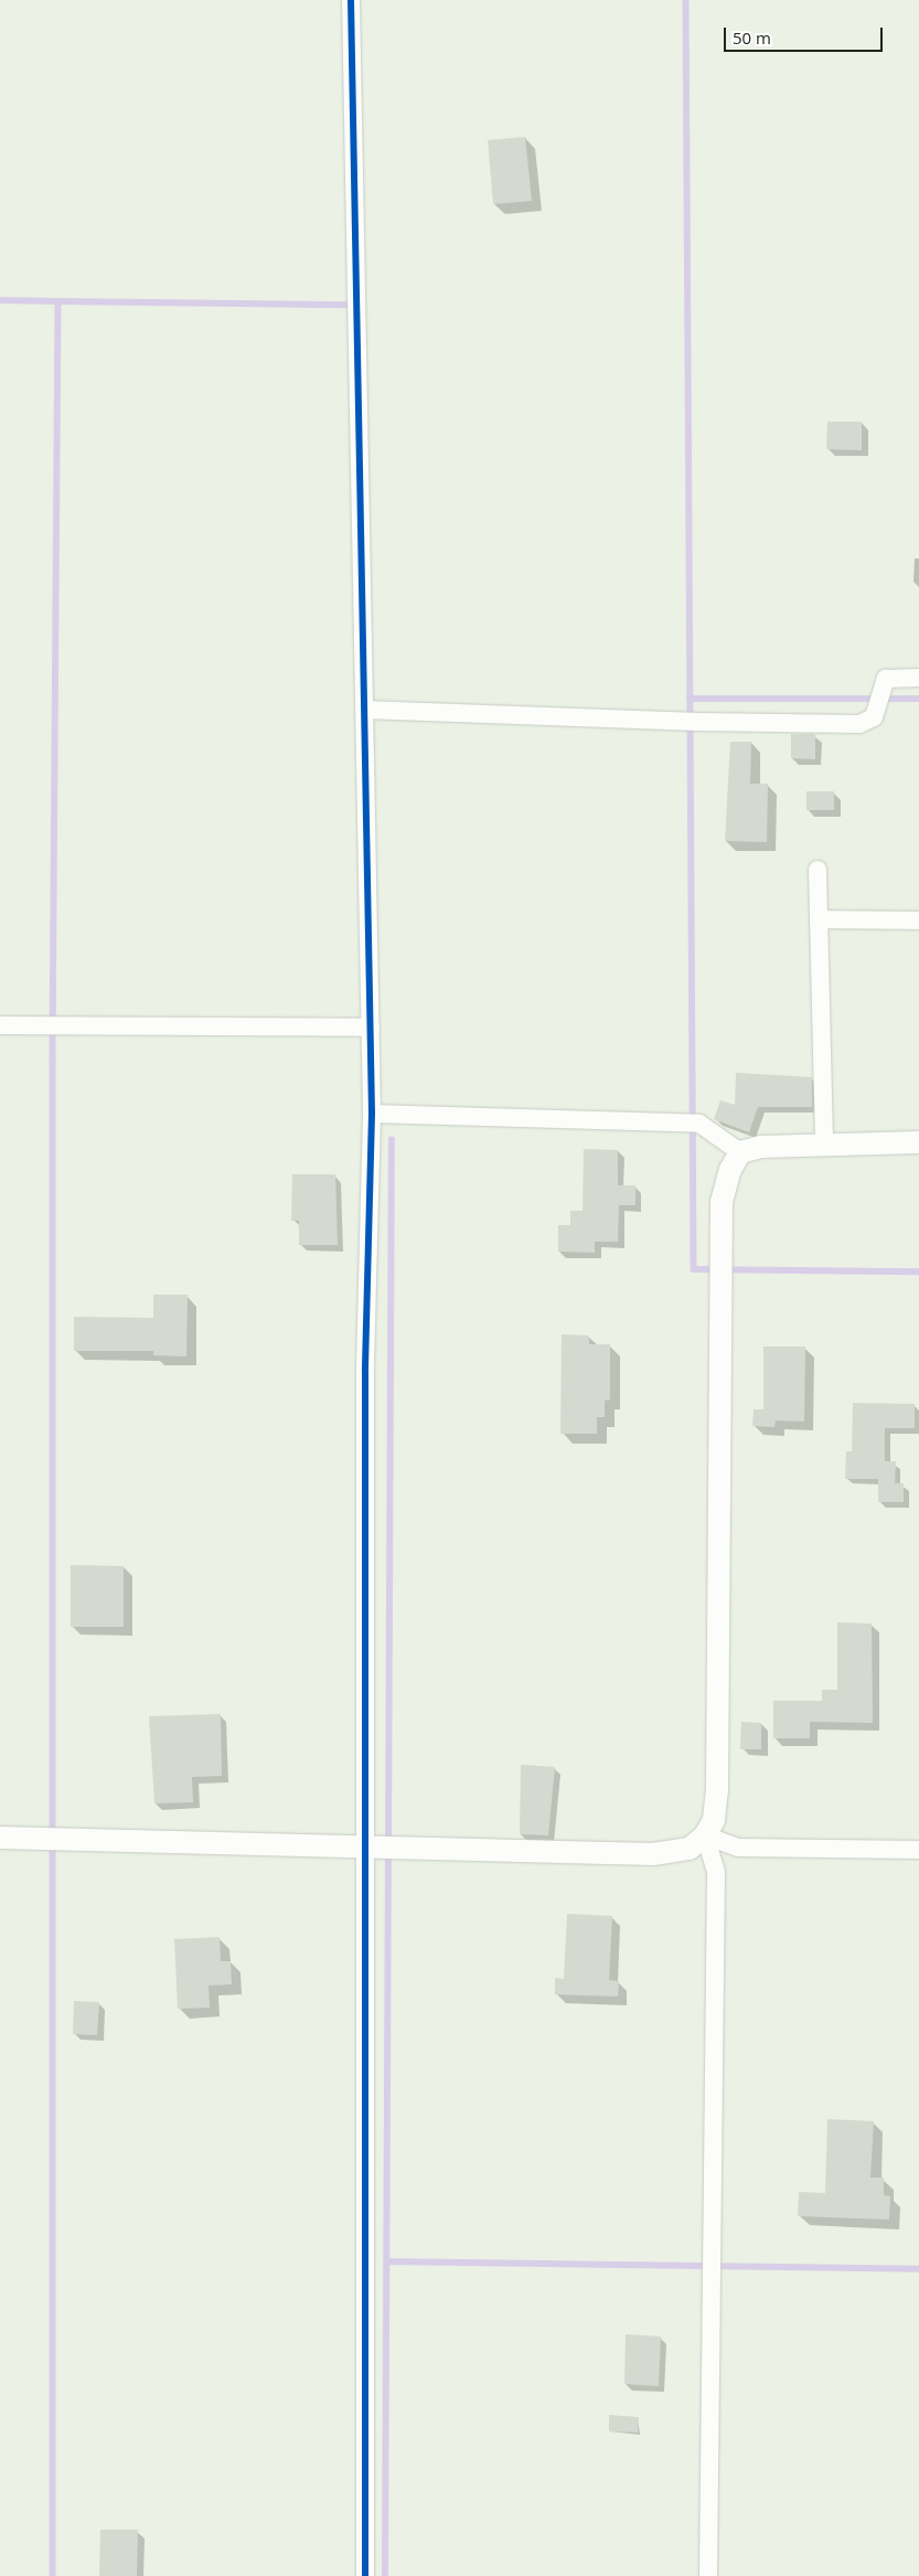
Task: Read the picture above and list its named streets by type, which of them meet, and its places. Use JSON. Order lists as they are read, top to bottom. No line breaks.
{"scale_bar":"50 m"}
